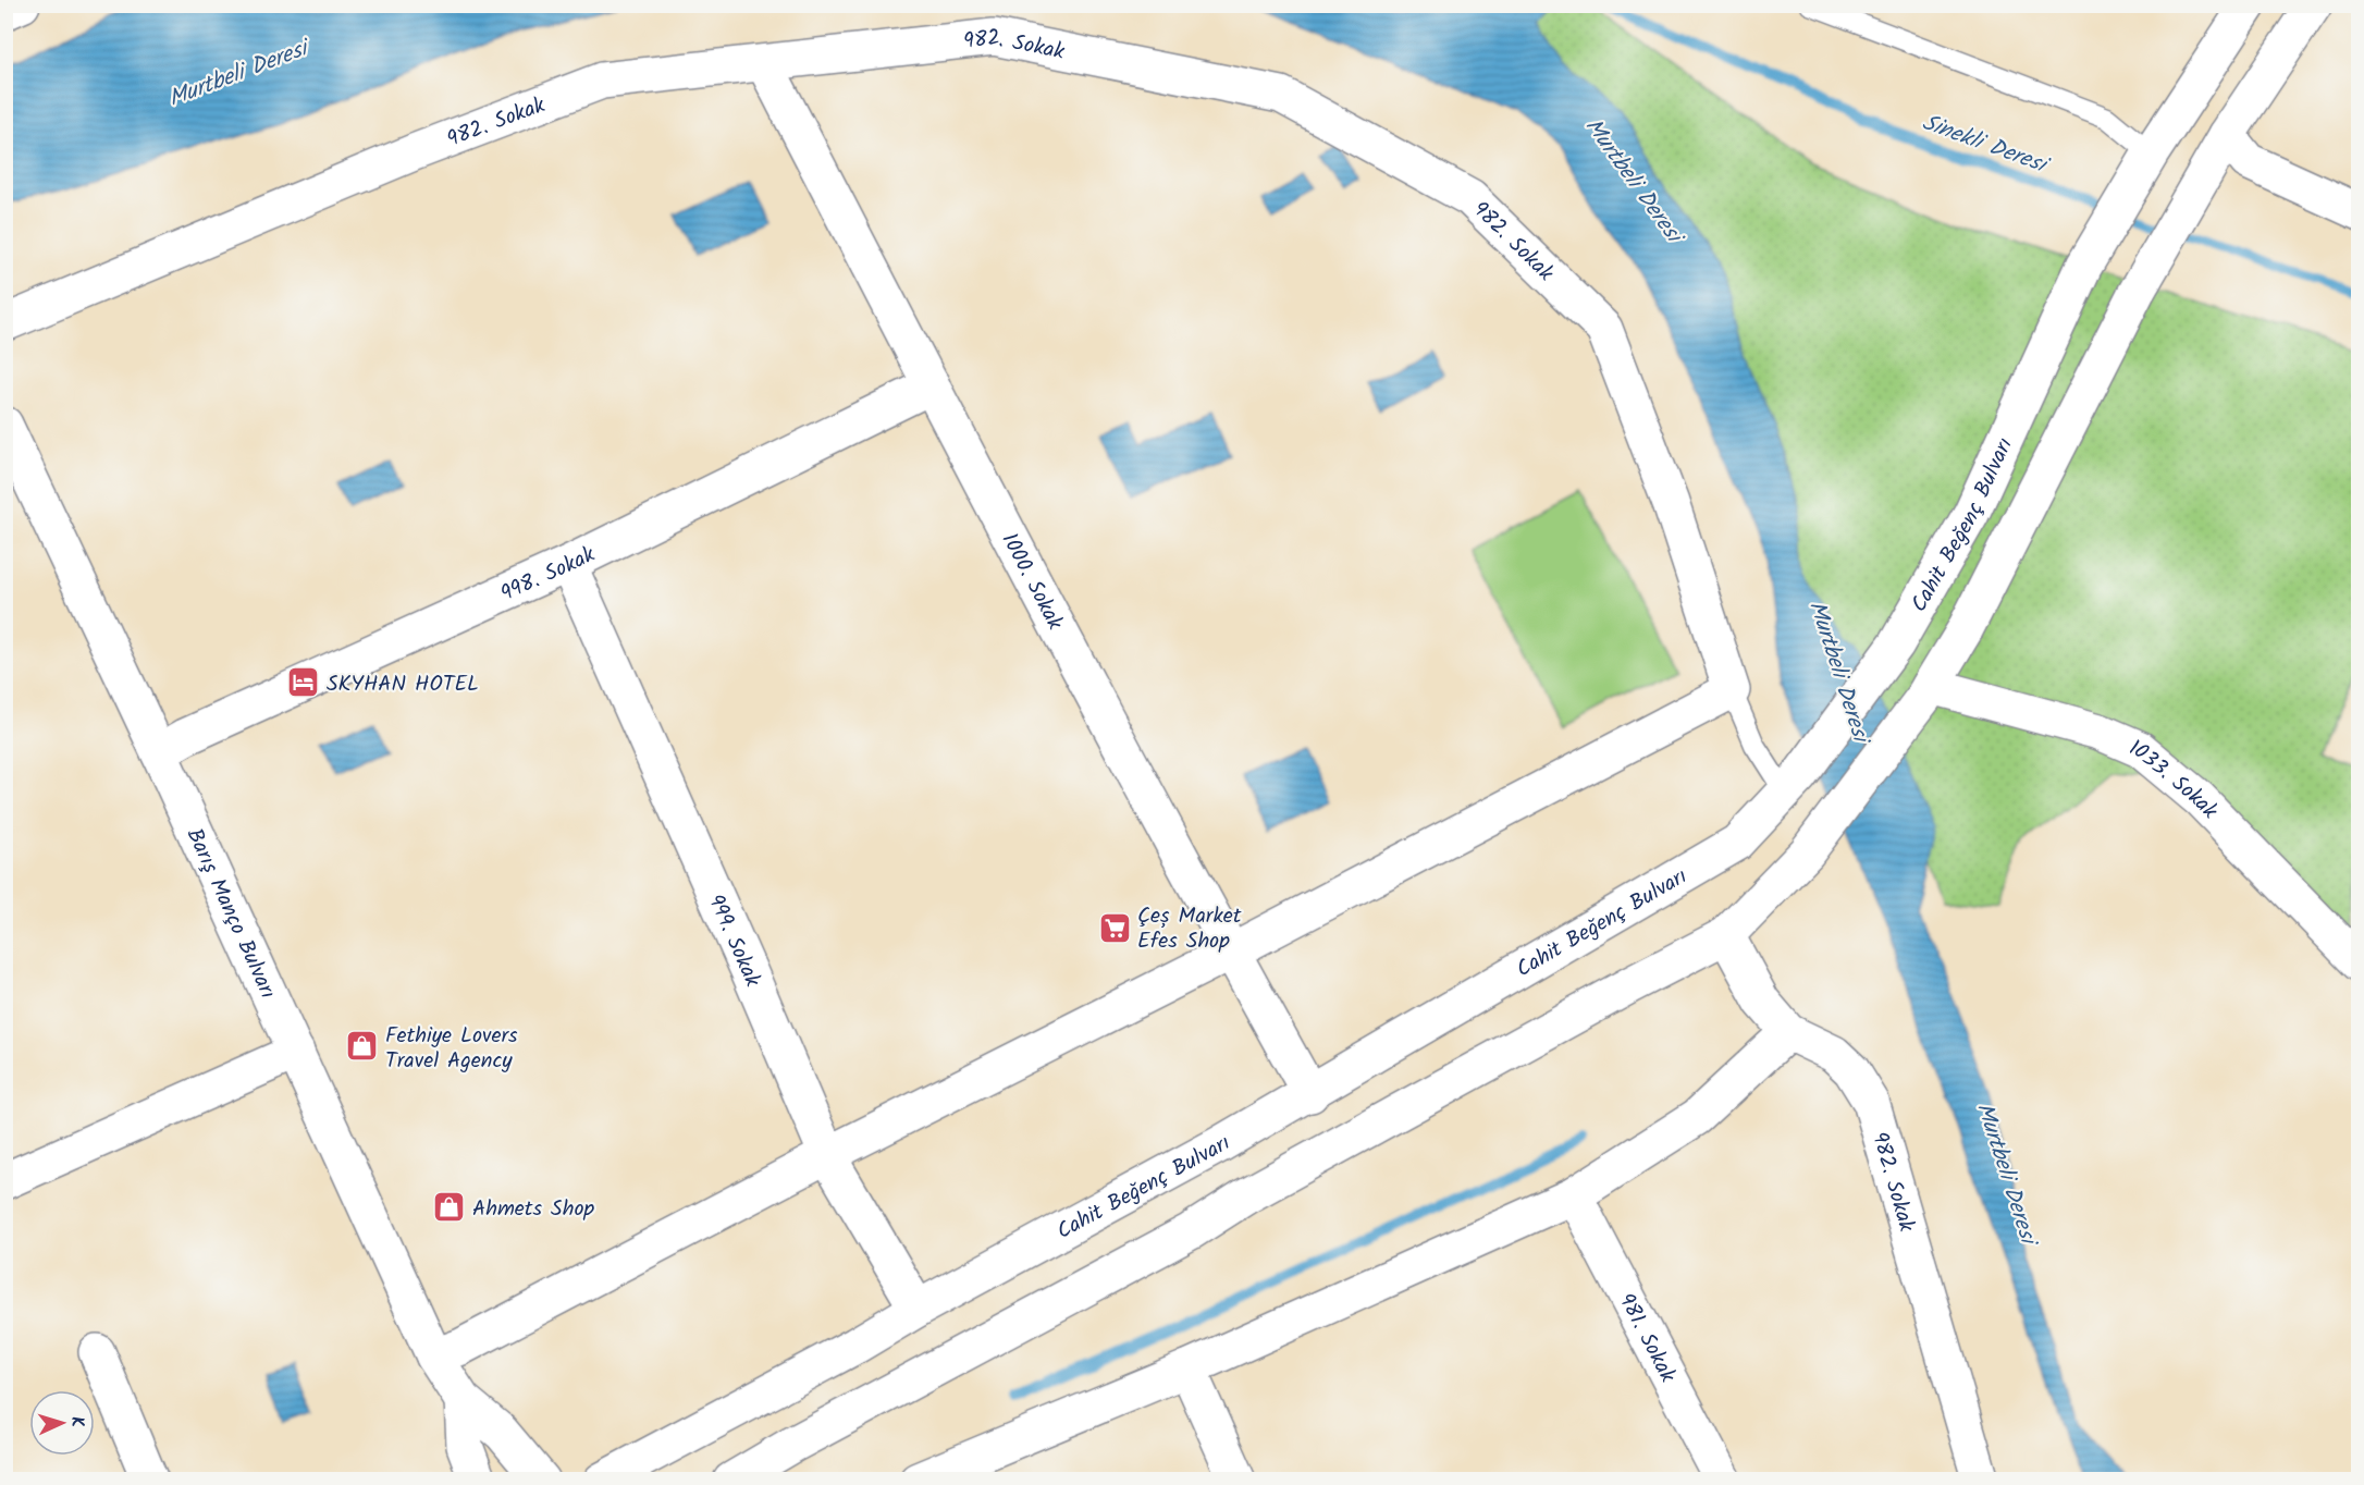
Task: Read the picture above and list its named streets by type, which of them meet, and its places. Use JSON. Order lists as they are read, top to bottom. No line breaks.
{"streets":{"street":["982. Sokak","Cahit Beğenç Bulvarı","998. Sokak","1000. Sokak","1033. Sokak","Barış Manço Bulvarı","999. Sokak","981. Sokak"]},"crossings":[["982. Sokak","1000. Sokak"],["Cahit Beğenç Bulvarı","1000. Sokak"],["Cahit Beğenç Bulvarı","999. Sokak"],["998. Sokak","1000. Sokak"],["998. Sokak","Barış Manço Bulvarı"],["998. Sokak","999. Sokak"]],"water":["Murtbeli Deresi","Sinekli Deresi"],"places":{"hotel":["SKYHAN HOTEL"],"supermarket":["Çeș Market Efes Shop"],"shop":["Fethiye Lovers Travel Agency","Ahmets Shop"]},"north":"right"}
